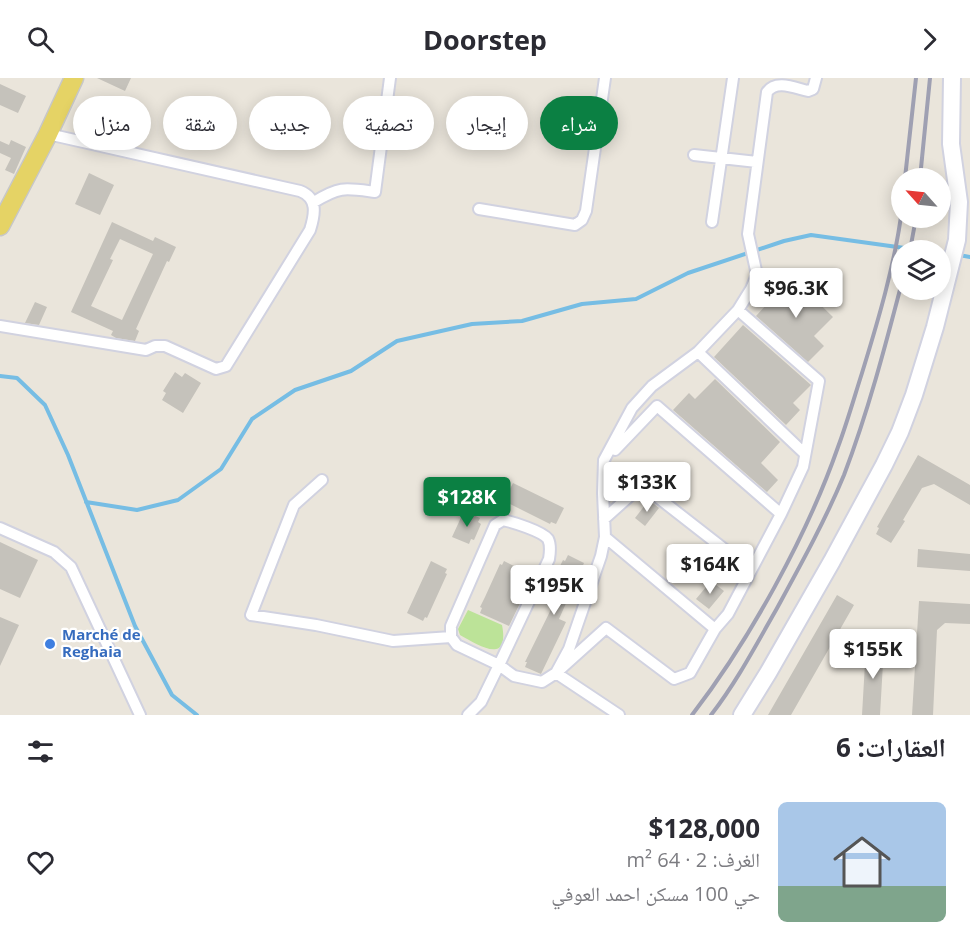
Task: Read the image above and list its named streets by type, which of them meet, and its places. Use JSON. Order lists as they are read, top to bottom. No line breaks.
{"places":["Marché de Reghaia"],"north":"top left","page":{"header":"Doorstep","chip":["شراء","إيجار","تصفية","جديد","شقة","منزل"],"price":["$96.3K","$133K","$128K","$164K","$195K","$155K"],"heading":"العقارات: 6","list":[{"name":"$128,000","note":"الغرف: 2 · 64 m² · حي 100 مسكن احمد العوفي"}]}}
